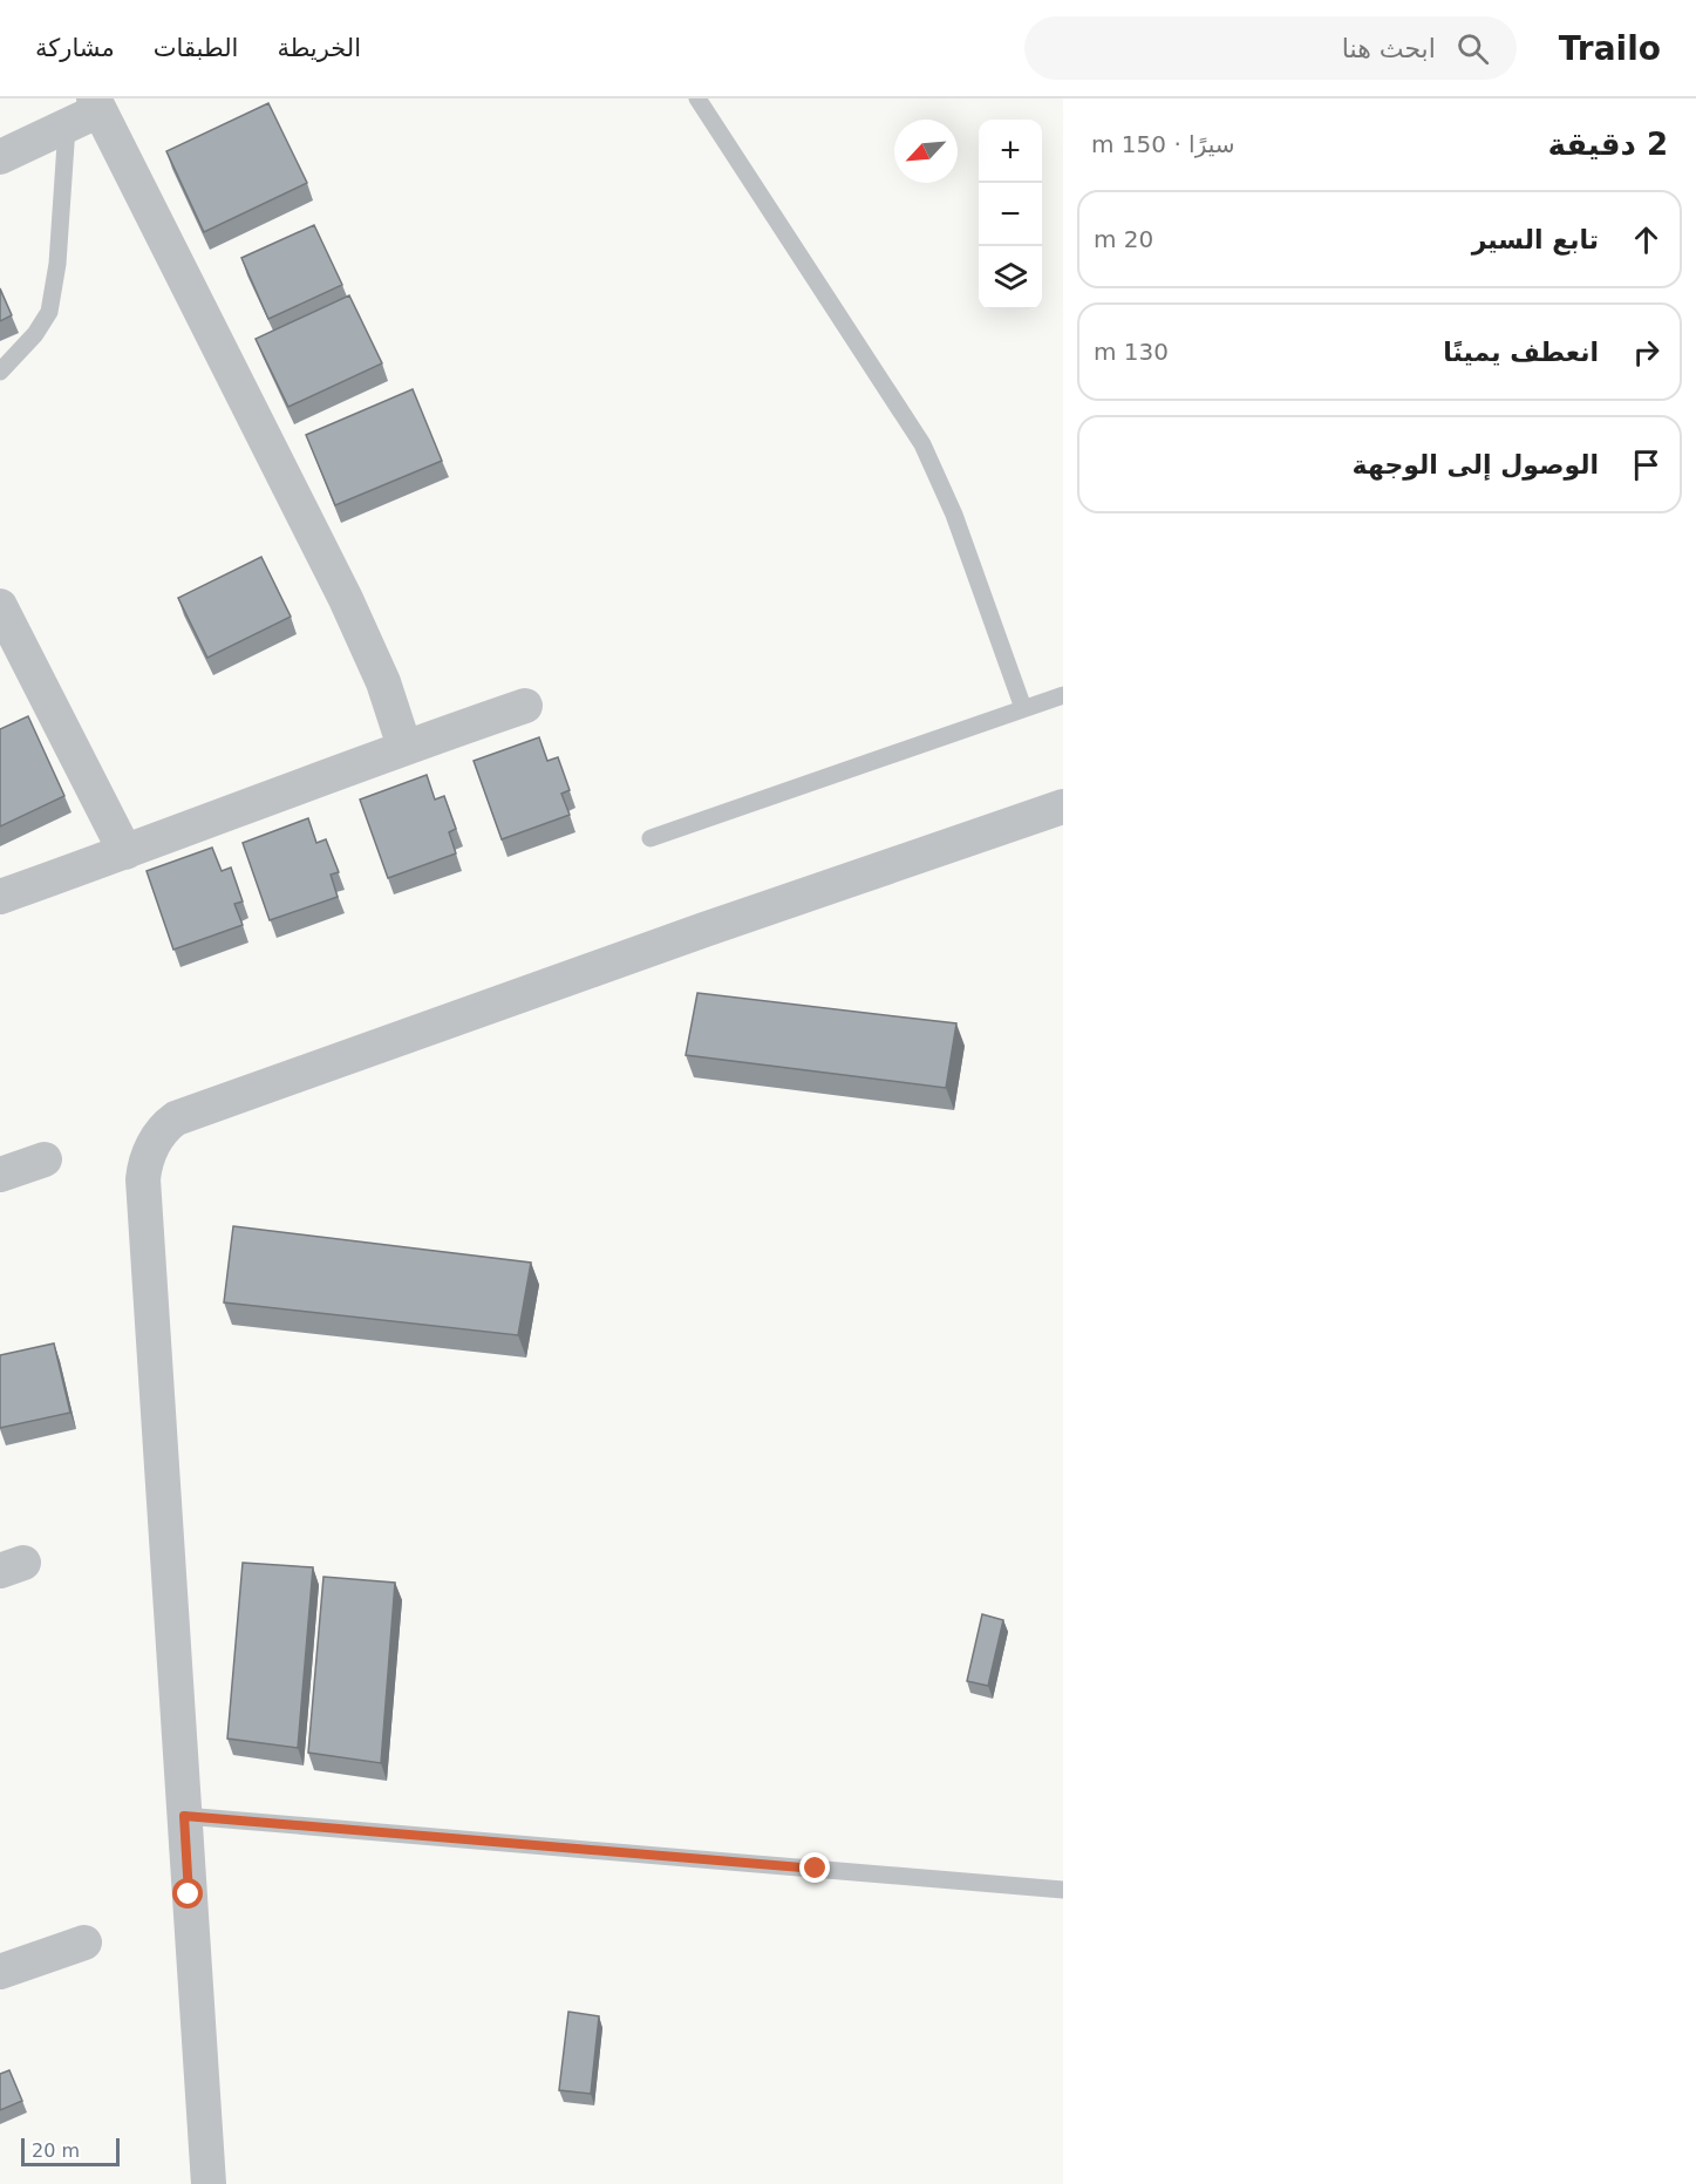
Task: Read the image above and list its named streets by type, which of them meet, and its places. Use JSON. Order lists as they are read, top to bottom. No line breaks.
{"scale_bar":"20 m","north":"bottom left","page":{"header":"Trailo","search":"ابحث هنا","nav":["الخريطة","الطبقات","مشاركة"],"heading":["2 دقيقة","سيرًا · 150 m"],"map_buttons":["+","−"],"list":[["تابع السير","20 m"],["انعطف يمينًا","130 m"],"الوصول إلى الوجهة"],"scale":"20 m"}}
